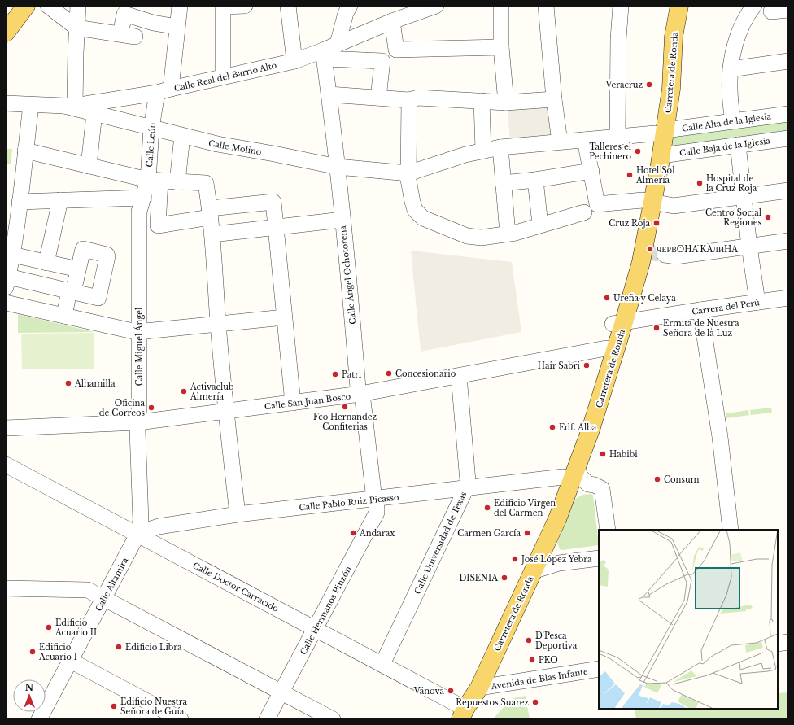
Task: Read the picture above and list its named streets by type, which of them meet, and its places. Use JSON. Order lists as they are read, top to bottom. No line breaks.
{"streets":{"main road":["Carretera de Ronda"],"street":["Calle Real del Barrio Alto","Calle Alta de la Iglesia","Calle León","Calle Baja de la Iglesia","Calle Molino","Calle Ángel Ochotorena","Carrera del Perú","Calle Miguel Ángel","Calle San Juan Bosco","Calle Pablo Ruiz Picasso","Calle Universidad de Texas","Calle Altamira","Calle Doctor Carracido","Calle Hermanos Pinzón","Avenida de Blas Infante"]},"crossings":[["Carretera de Ronda","Calle Alta de la Iglesia"],["Carretera de Ronda","Calle Baja de la Iglesia"],["Carretera de Ronda","Carrera del Perú"],["Carretera de Ronda","Calle San Juan Bosco"],["Carretera de Ronda","Calle Pablo Ruiz Picasso"],["Carretera de Ronda","Calle Doctor Carracido"],["Carretera de Ronda","Avenida de Blas Infante"],["Calle Real del Barrio Alto","Calle León"],["Calle Real del Barrio Alto","Calle Molino"],["Calle Real del Barrio Alto","Calle Ángel Ochotorena"],["Calle Alta de la Iglesia","Calle Molino"],["Calle León","Calle Molino"],["Calle León","Calle Miguel Ángel"],["Calle Molino","Calle Ángel Ochotorena"],["Calle Ángel Ochotorena","Calle San Juan Bosco"],["Calle Ángel Ochotorena","Calle Pablo Ruiz Picasso"],["Calle Ángel Ochotorena","Calle Hermanos Pinzón"],["Calle Miguel Ángel","Calle San Juan Bosco"],["Calle Miguel Ángel","Calle Pablo Ruiz Picasso"],["Calle Miguel Ángel","Calle Altamira"],["Calle Miguel Ángel","Calle Doctor Carracido"],["Calle San Juan Bosco","Calle Universidad de Texas"],["Calle Pablo Ruiz Picasso","Calle Universidad de Texas"],["Calle Pablo Ruiz Picasso","Calle Altamira"],["Calle Pablo Ruiz Picasso","Calle Doctor Carracido"],["Calle Pablo Ruiz Picasso","Calle Hermanos Pinzón"],["Calle Universidad de Texas","Calle Doctor Carracido"],["Calle Altamira","Calle Doctor Carracido"],["Calle Doctor Carracido","Calle Hermanos Pinzón"]],"places":{"other":["Veracruz","Talleres el Pechinero","Hotel Sol Almería","Hospital de la Cruz Roja","Centro Social Regiones","ЧЕРВOHA KAЛИHA","Ureña y Celaya","Ermita de Nuestra Señora de la Luz","Hair Sabri","Concesionario","Patri","Alhamilla","Activaclub Almería","Fco Hernandez Confiterias","Oficina de Correos","Edf. Alba","Habibi","Consum","Edificio Virgen del Carmen","Andarax","Carmen García","José López Yebra","DISENIA","Edificio Acuario II","D'Pesca Deportiva","Edificio Libra","Edificio Acuario I","PKO","Vánova","Repuestos Suarez","Edificio Nuestra Señora de Guía"],"transit":["Cruz Roja"]},"north":"top"}
